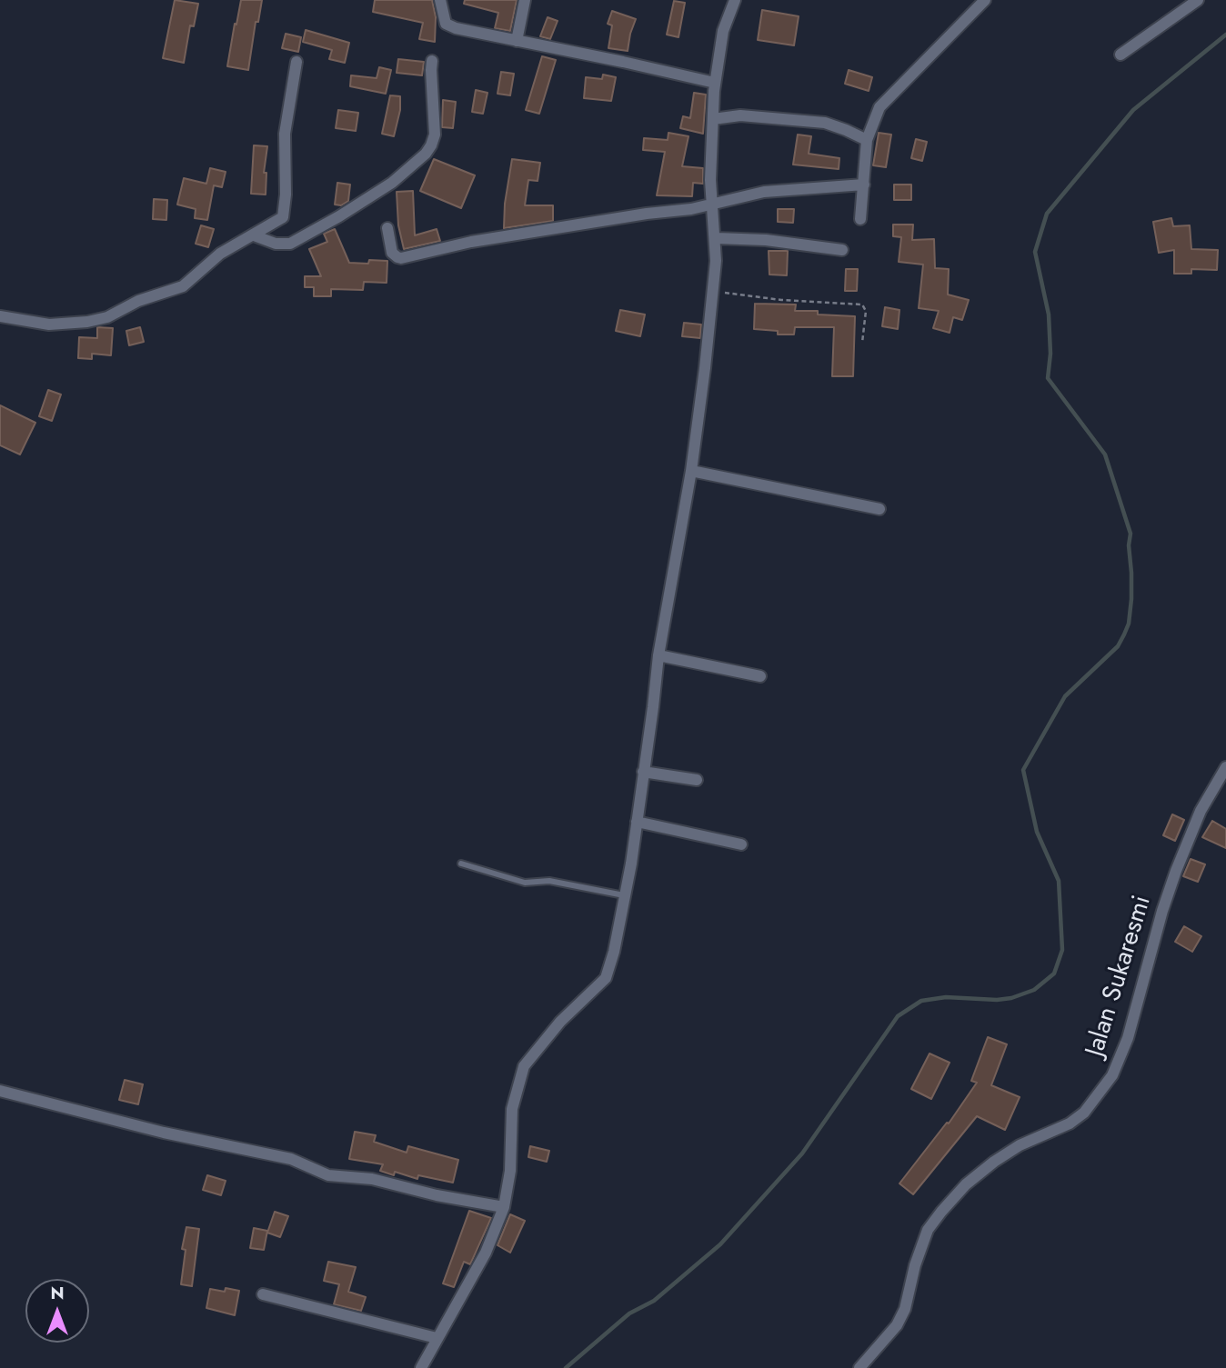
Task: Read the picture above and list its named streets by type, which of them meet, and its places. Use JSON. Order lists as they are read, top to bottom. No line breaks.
{"streets":{"street":["Jalan Sukaresmi"]},"north":"top"}
